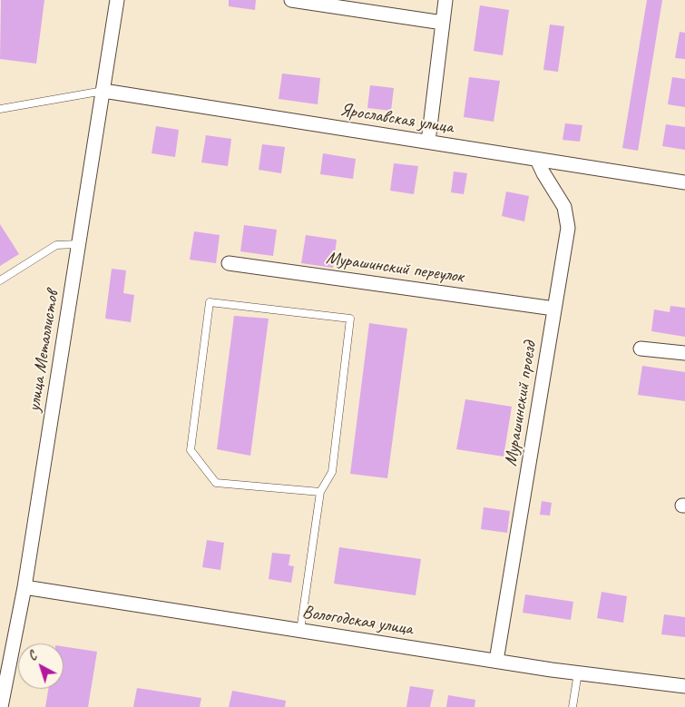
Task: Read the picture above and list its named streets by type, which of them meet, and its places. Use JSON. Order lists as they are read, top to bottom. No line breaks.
{"streets":{"street":["Ярославская улица","Мурашинский переулок","улица Металлистов","Мурашинский проезд","Вологодская улица"]},"crossings":[["Ярославская улица","улица Металлистов"],["Ярославская улица","Мурашинский проезд"],["Мурашинский переулок","Мурашинский проезд"],["улица Металлистов","Вологодская улица"],["Мурашинский проезд","Вологодская улица"]],"north":"top left"}
